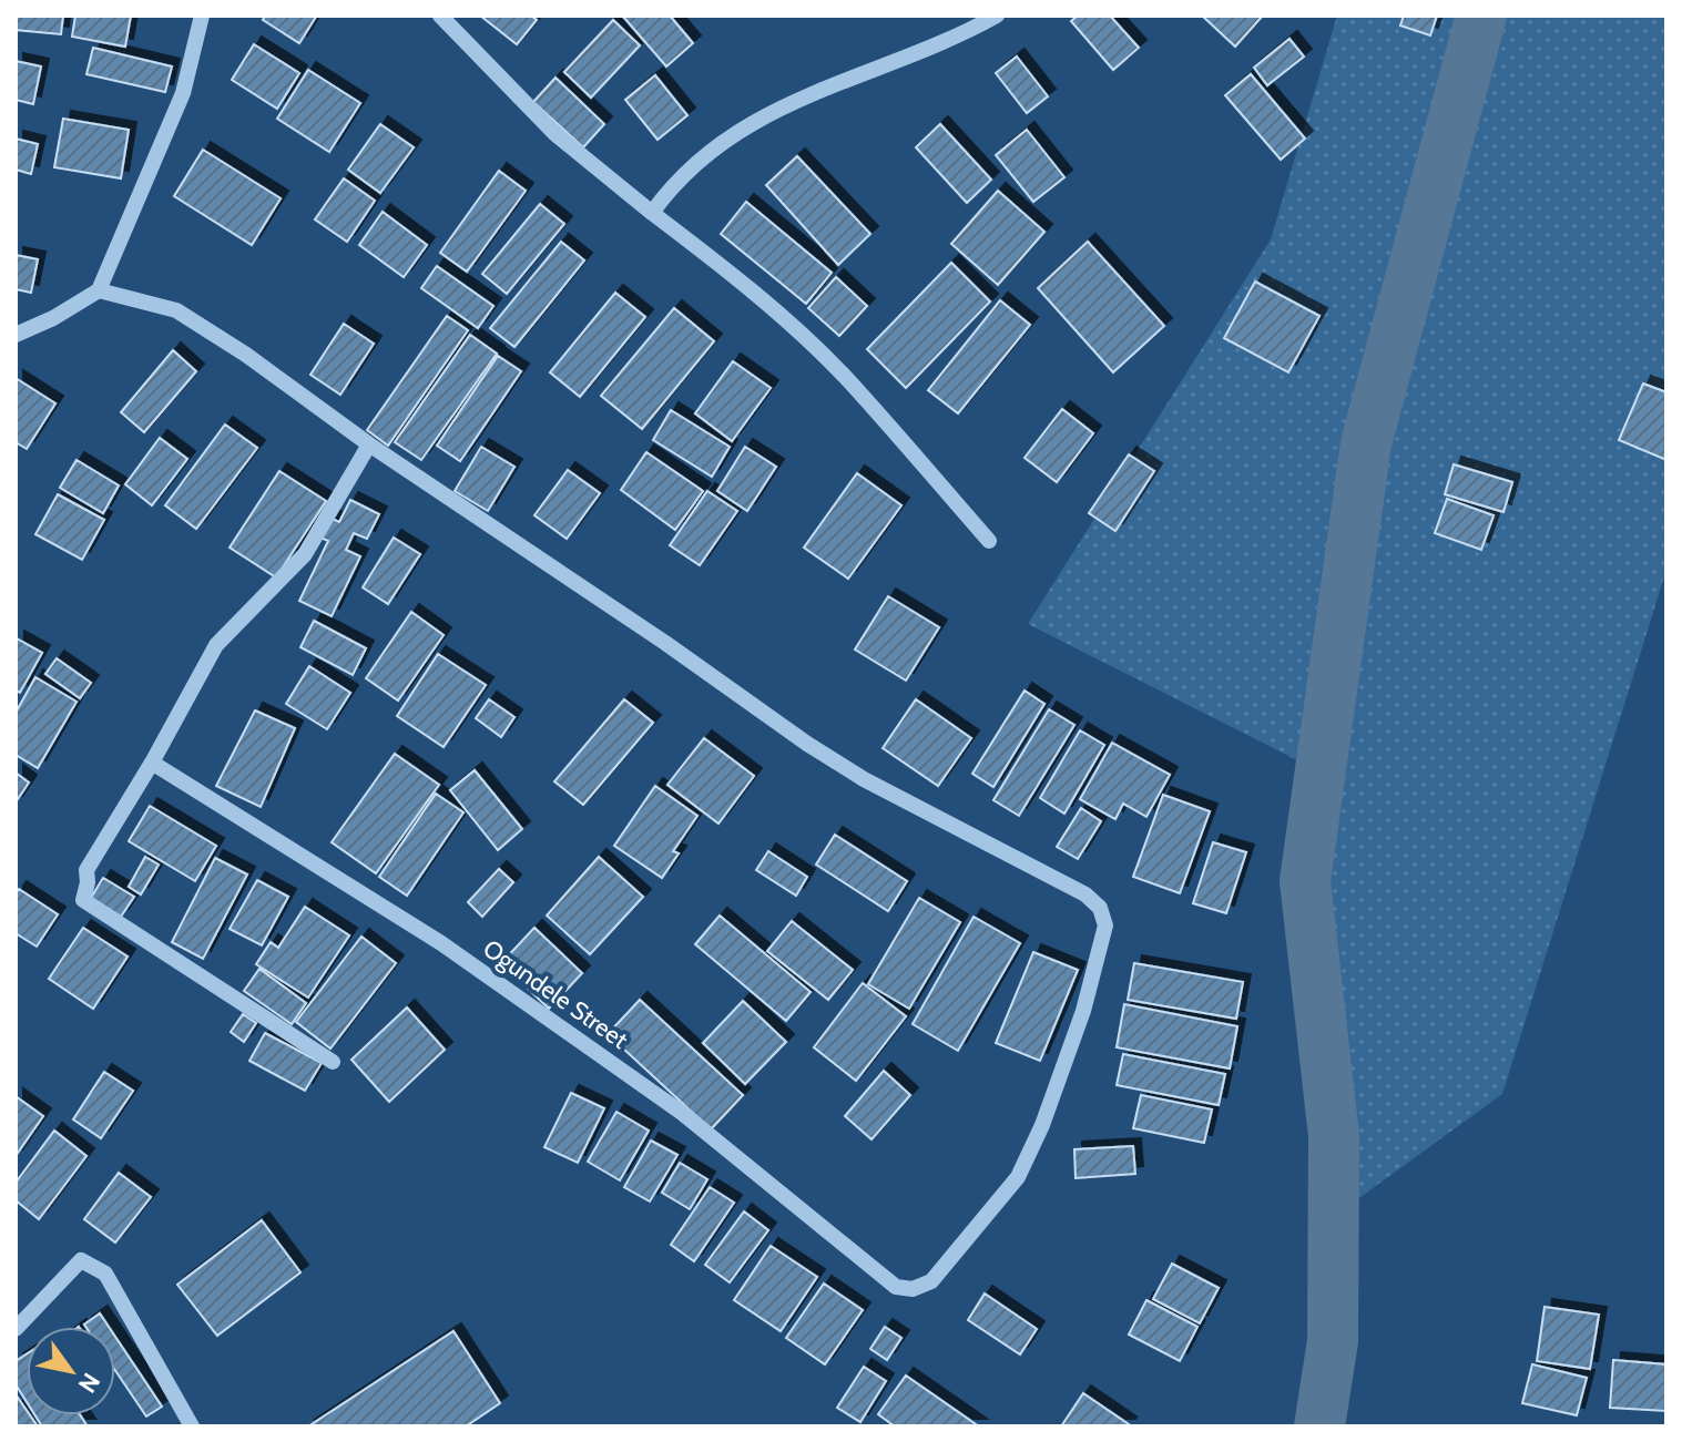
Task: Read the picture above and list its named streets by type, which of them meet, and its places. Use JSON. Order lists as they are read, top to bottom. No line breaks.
{"streets":{"street":["Ogundele Street"]},"north":"bottom right"}
